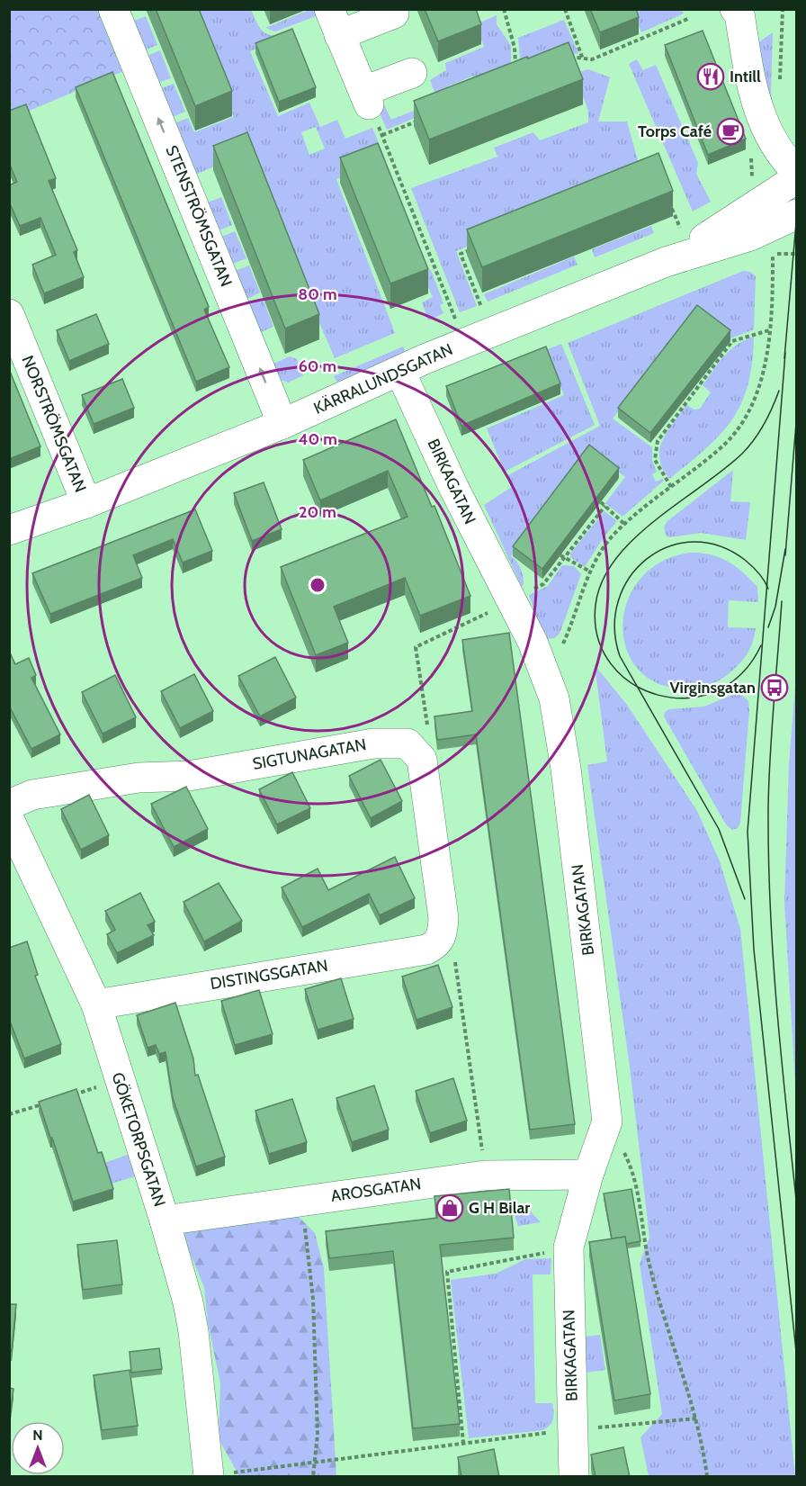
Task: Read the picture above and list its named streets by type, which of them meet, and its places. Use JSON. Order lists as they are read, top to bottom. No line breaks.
{"streets":{"street":["STENSTRÖMSGATAN","KÄRRALUNDSGATAN","NORSTRÖMSGATAN","BIRKAGATAN","SIGTUNAGATAN","DISTINGSGATAN","GÖKETORPSGATAN","AROSGATAN"]},"crossings":[["STENSTRÖMSGATAN","KÄRRALUNDSGATAN"],["KÄRRALUNDSGATAN","NORSTRÖMSGATAN"],["KÄRRALUNDSGATAN","BIRKAGATAN"],["BIRKAGATAN","AROSGATAN"],["DISTINGSGATAN","GÖKETORPSGATAN"],["GÖKETORPSGATAN","AROSGATAN"]],"one_way":["STENSTRÖMSGATAN"],"places":{"restaurant":["Intill"],"cafe":["Torps Café"],"bus stop":["Virginsgatan"],"shop":["G H Bilar"]},"north":"top","rings":["80 m","60 m","40 m","20 m"]}
